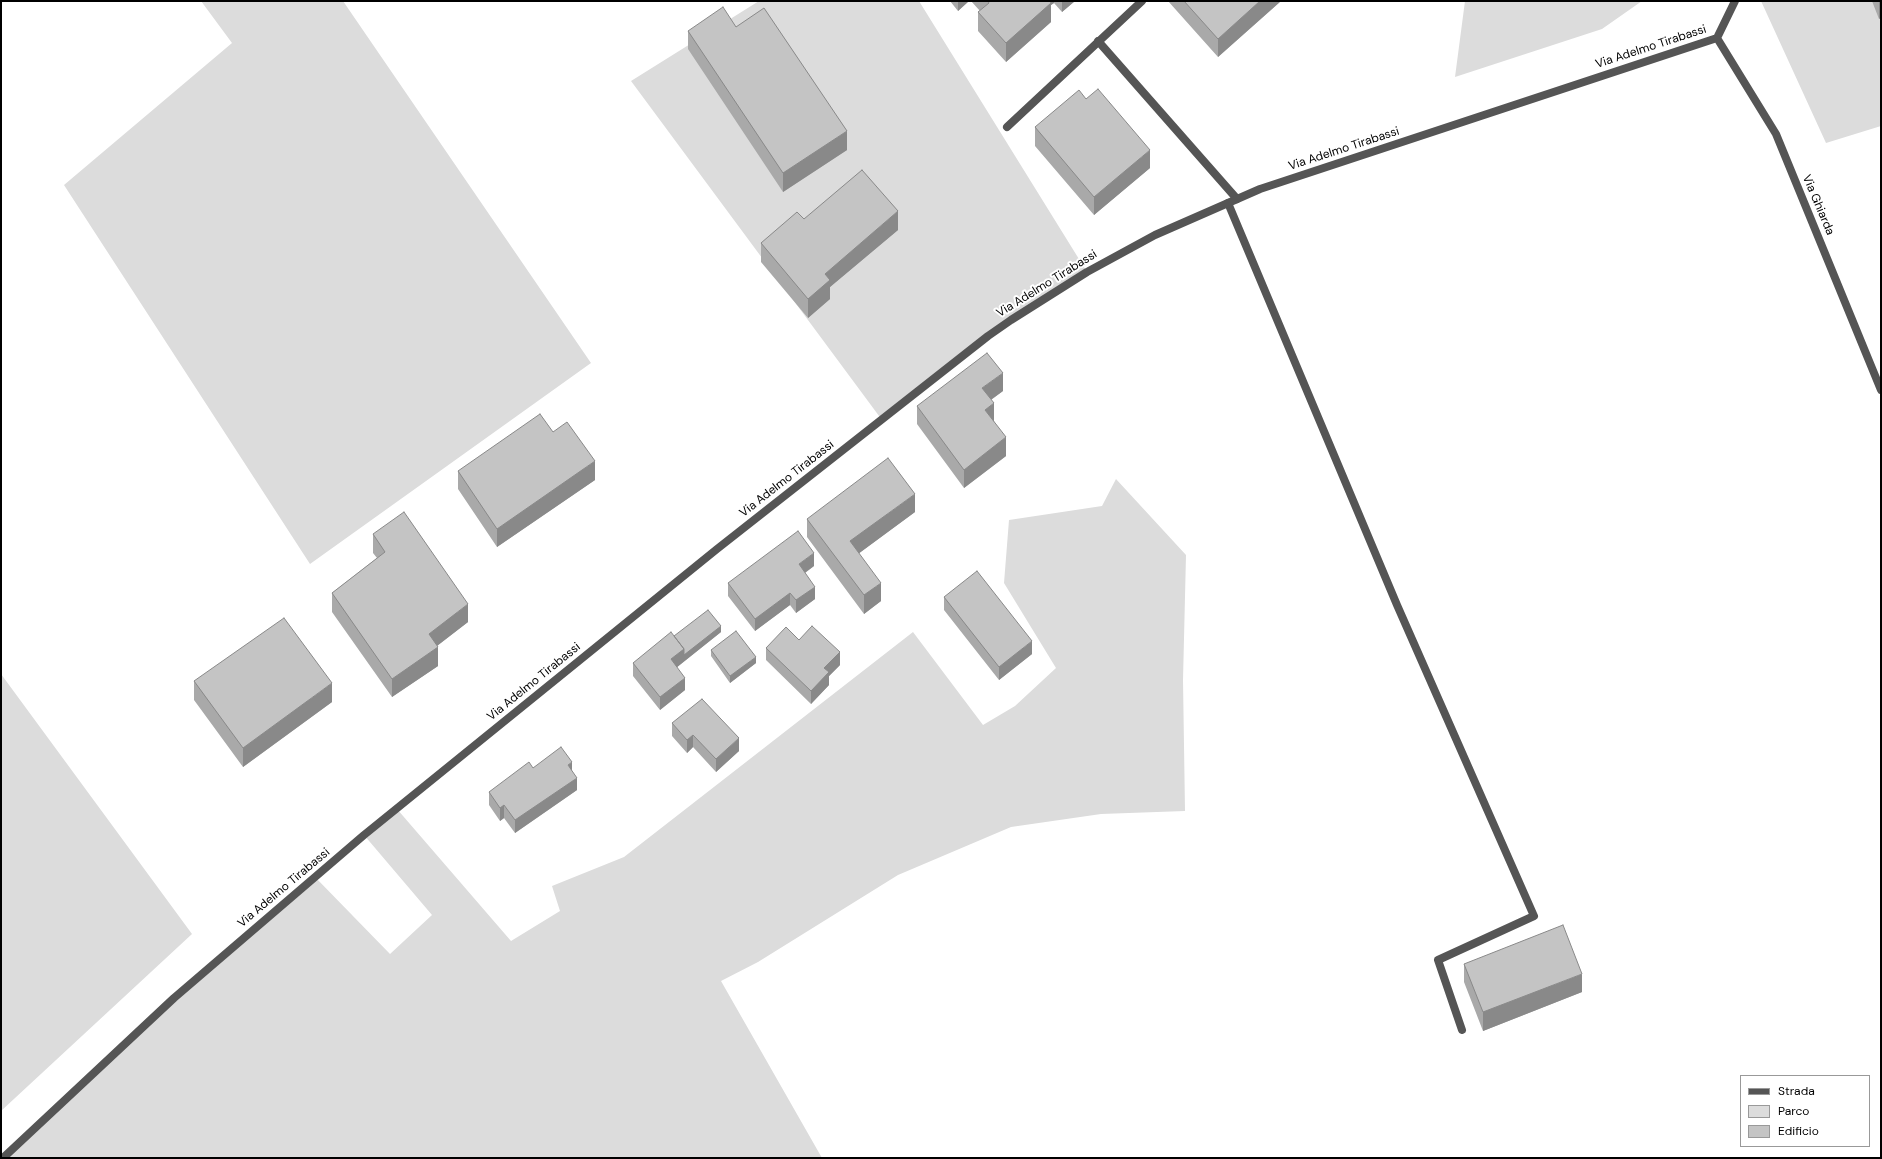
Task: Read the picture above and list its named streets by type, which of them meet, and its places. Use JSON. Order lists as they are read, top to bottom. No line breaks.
{"streets":{"street":["Via Adelmo Tirabassi","Via Ghiarda"]},"crossings":[["Via Adelmo Tirabassi","Via Ghiarda"]],"legend":["Strada","Parco","Edificio"]}
